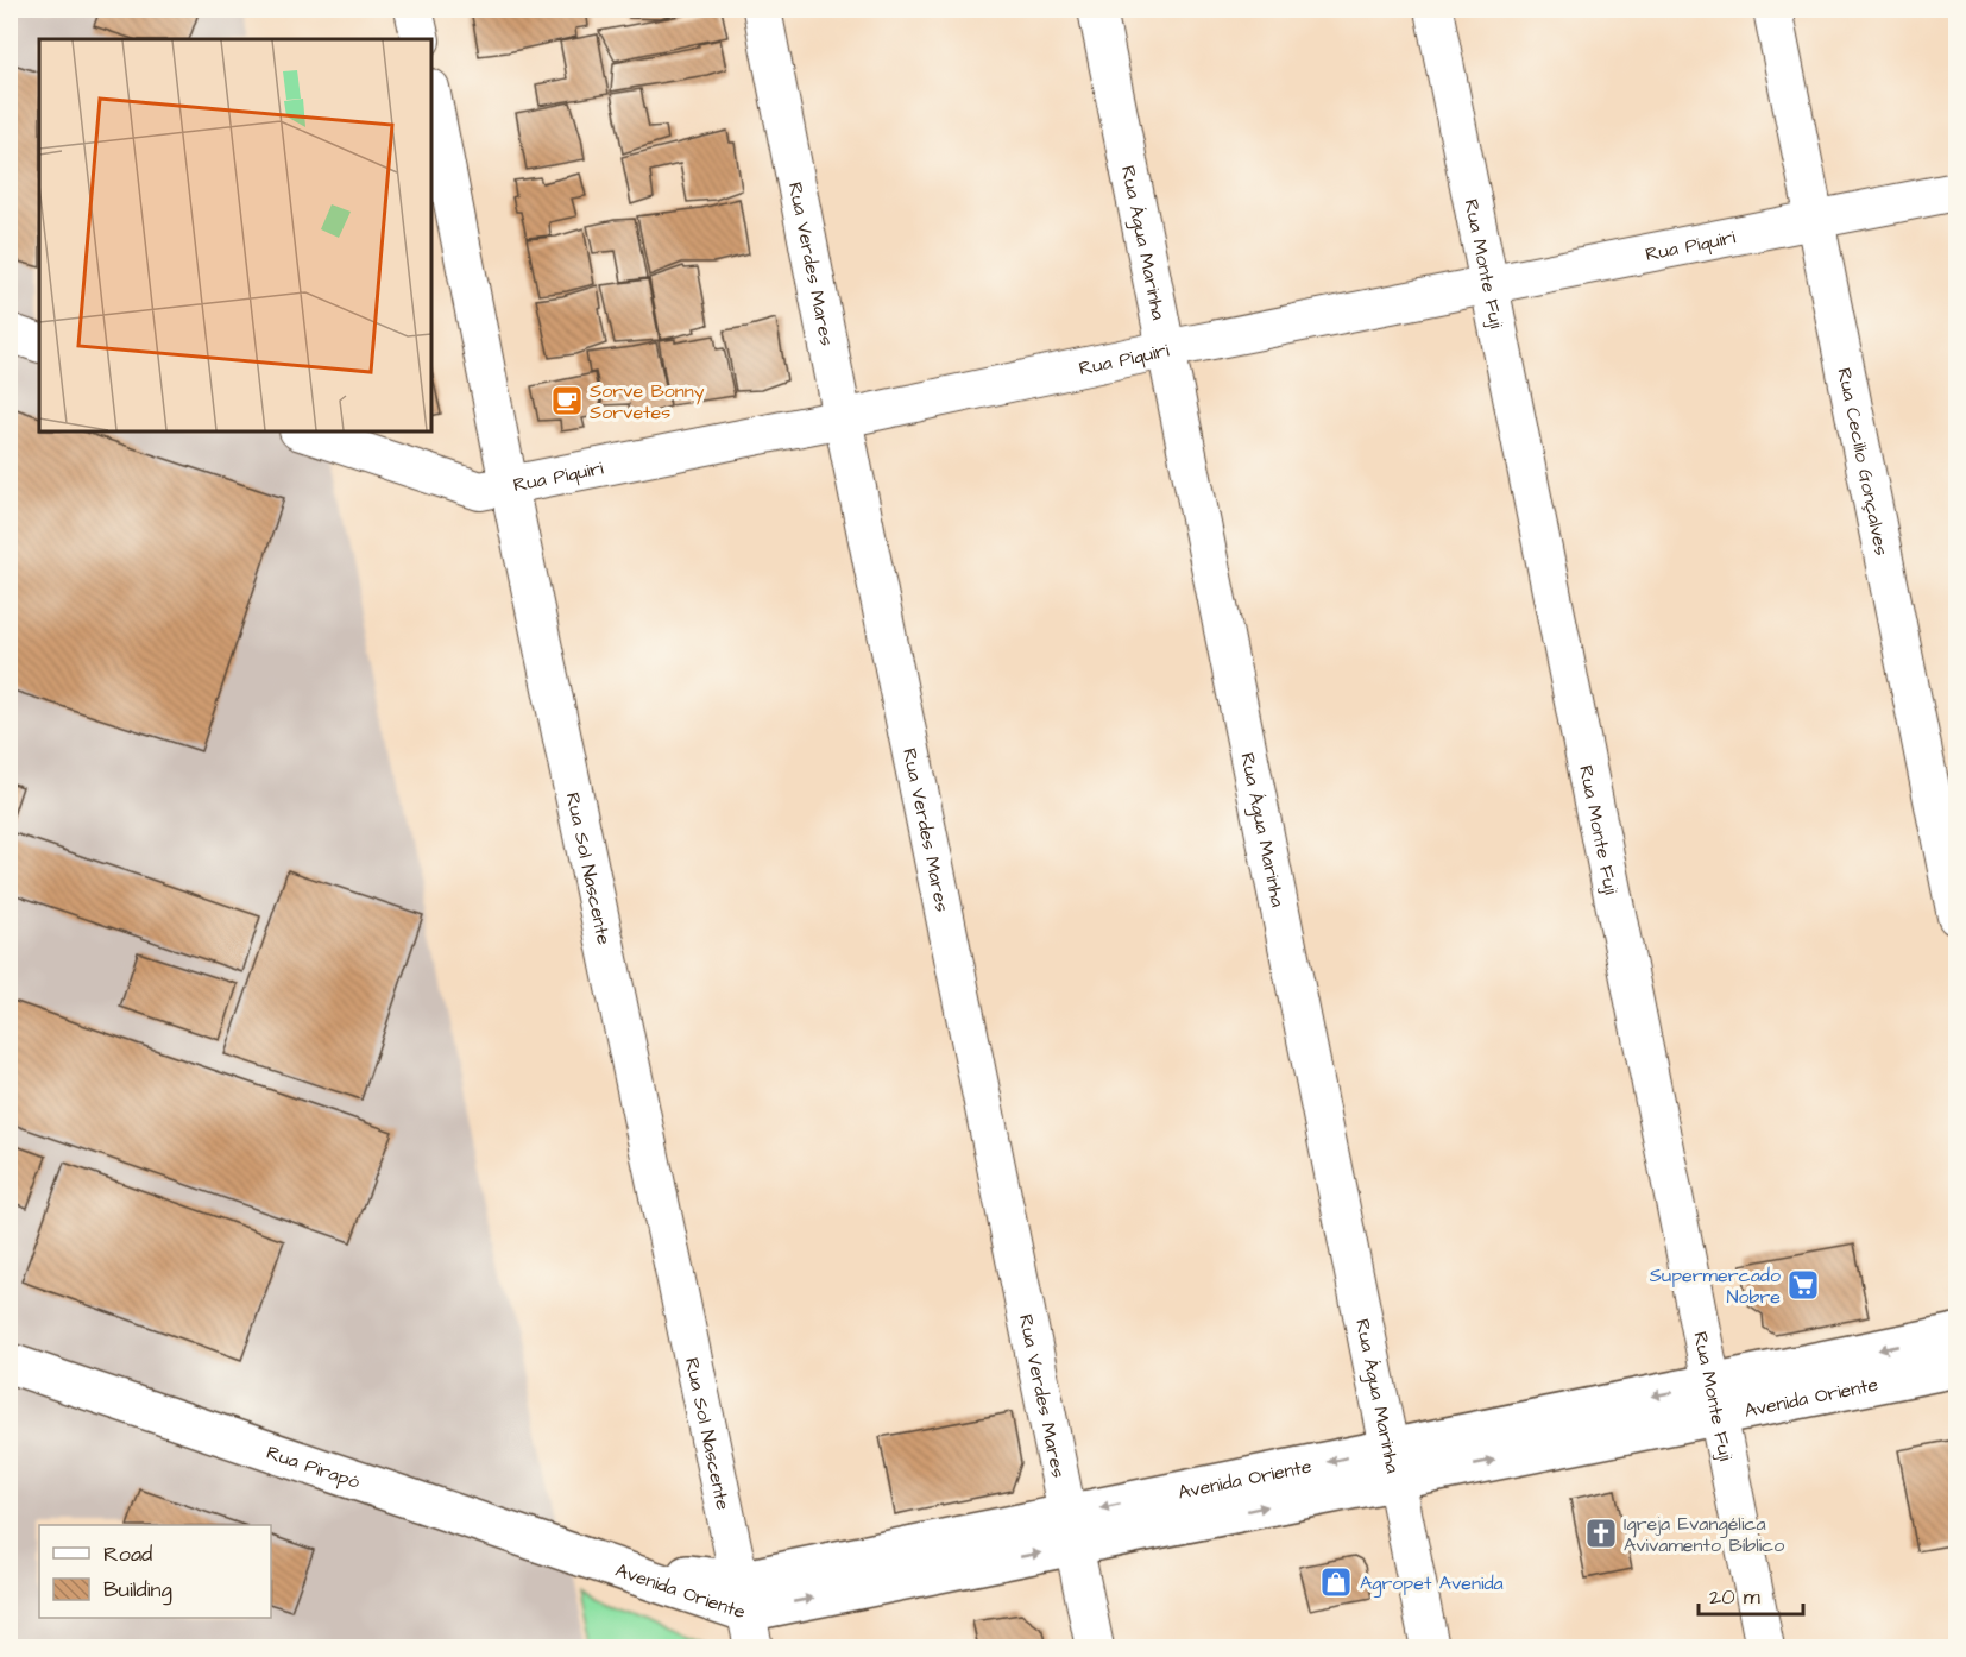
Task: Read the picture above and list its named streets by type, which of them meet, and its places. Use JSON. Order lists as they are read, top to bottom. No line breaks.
{"streets":{"street":["Rua Água Marinha","Rua Piquiri","Rua Verdes Mares","Rua Monte Fuji","Rua Cecilio Gonçalves","Rua Sol Nascente","Avenida Oriente","Rua Pirapó"]},"crossings":[["Rua Água Marinha","Rua Piquiri"],["Rua Água Marinha","Avenida Oriente"],["Rua Piquiri","Rua Verdes Mares"],["Rua Piquiri","Rua Monte Fuji"],["Rua Piquiri","Rua Cecilio Gonçalves"],["Rua Piquiri","Rua Sol Nascente"],["Rua Verdes Mares","Avenida Oriente"],["Rua Monte Fuji","Avenida Oriente"],["Rua Sol Nascente","Avenida Oriente"],["Avenida Oriente","Rua Pirapó"]],"places":{"cafe":["Sorve Bonny Sorvetes"],"supermarket":["Supermercado Nobre"],"church":["Igreja Evangélica Avivamento Bíblico"],"shop":["Agropet Avenida"]},"legend":["Road","Building"],"scale_bar":"20 m"}
